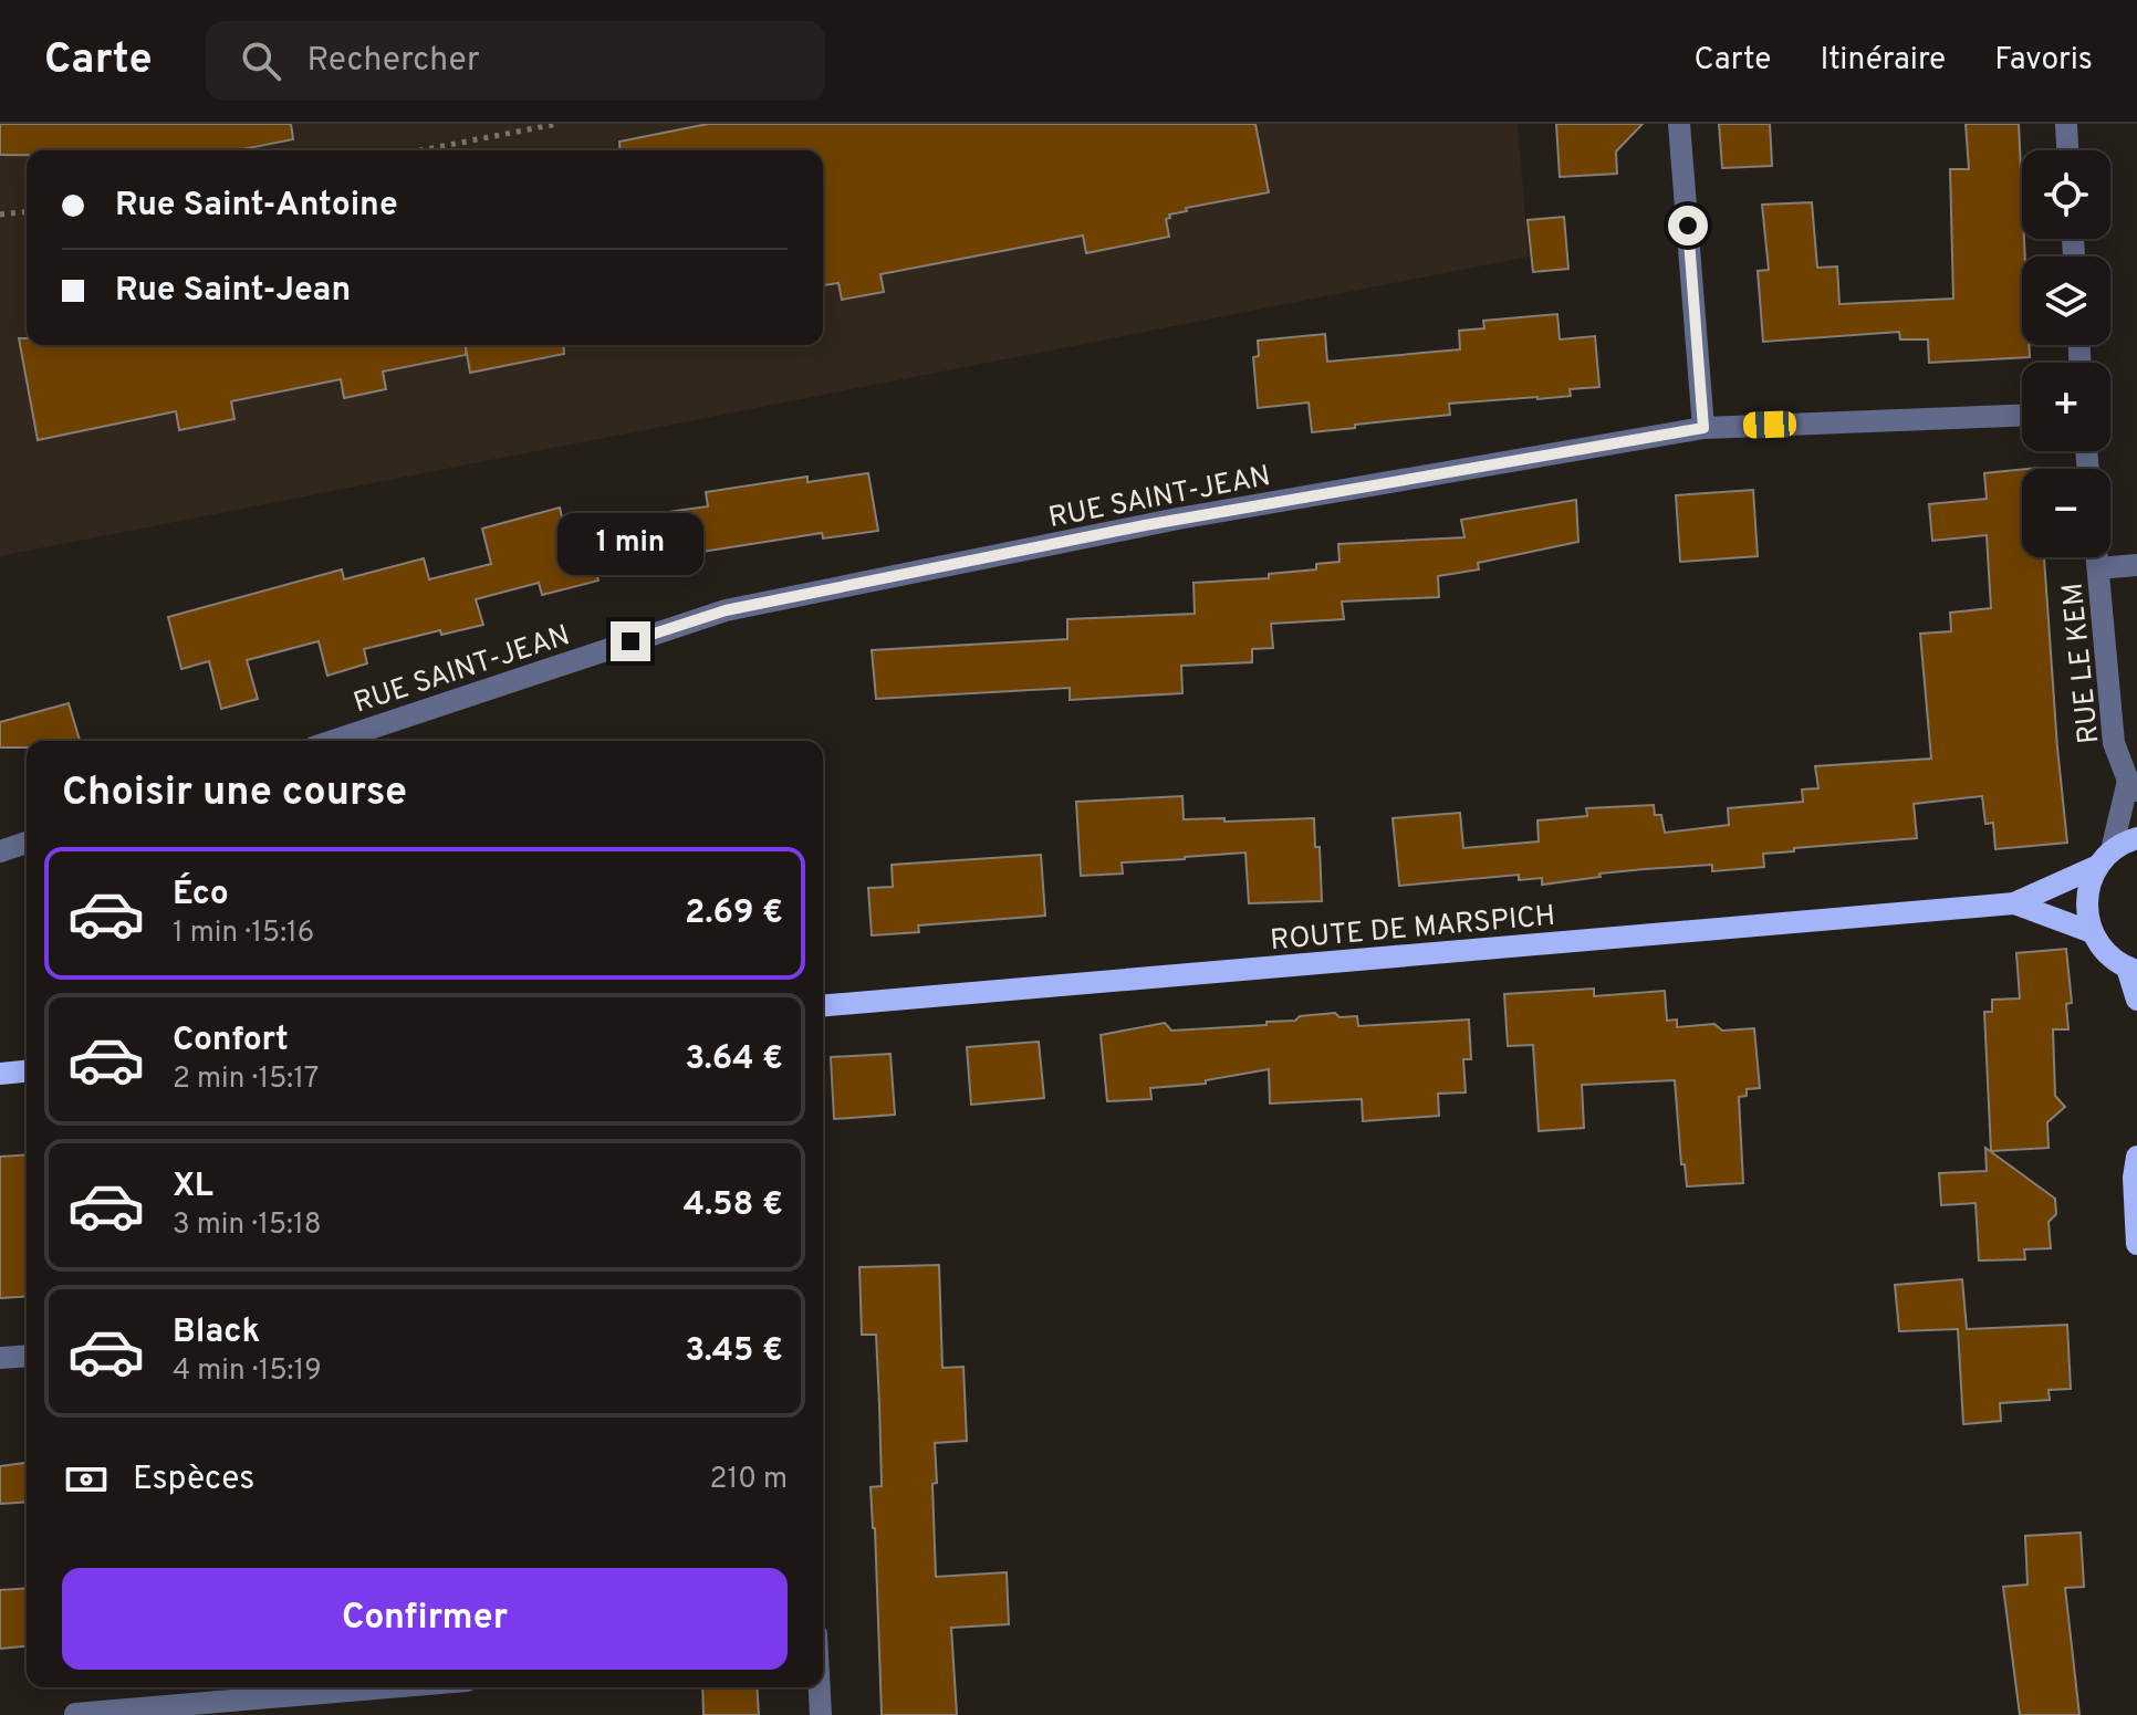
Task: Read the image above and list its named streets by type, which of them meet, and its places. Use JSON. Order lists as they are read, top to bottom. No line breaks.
{"streets":{"main road":["ROUTE DE MARSPICH"],"street":["RUE SAINT-JEAN","RUE LE KEM"]},"crossings":[["RUE LE KEM","ROUTE DE MARSPICH"]],"page":{"header":"Carte","search":"Rechercher","nav":["Carte","Itinéraire","Favoris"],"map_buttons":["+","−"],"banner":["Rue Saint-Antoine","Rue Saint-Jean"],"bubble":"1 min","heading":"Choisir une course","list":[{"name":"Éco","note":"1 min · 15:16","value":"2.69 €"},{"name":"Confort","note":"2 min · 15:17","value":"3.64 €"},{"name":"XL","note":"3 min · 15:18","value":"4.58 €"},{"name":"Black","note":"4 min · 15:19","value":"3.45 €"}],"pay":["Espèces","210 m"],"buttons":"Confirmer"}}
